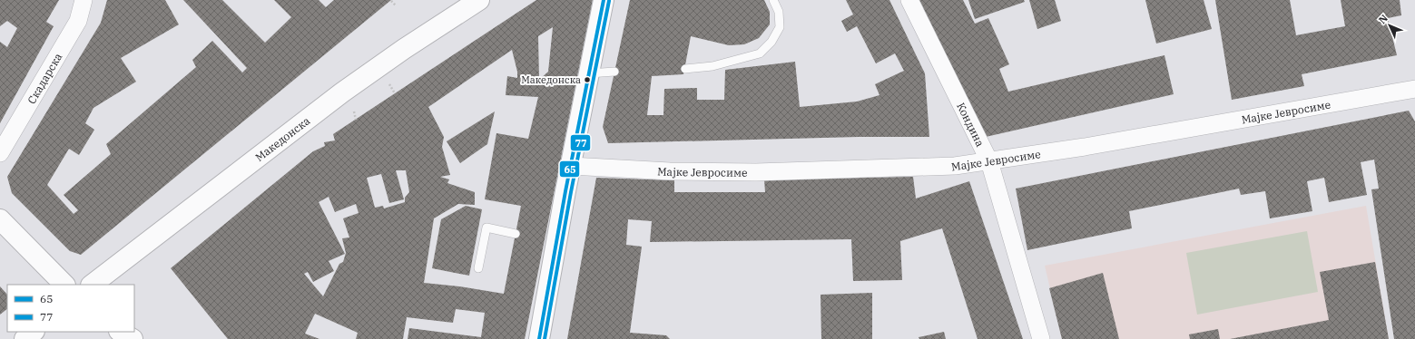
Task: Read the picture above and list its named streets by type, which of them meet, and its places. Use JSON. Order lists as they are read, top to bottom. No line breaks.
{"streets":{"street":["Скадарска","Мајке Јевросиме","Кондина","Македонска"]},"crossings":[["Мајке Јевросиме","Кондина"]],"places":["Македонска"],"lines":["transit line 65","transit line 77"],"legend":["65","77"],"north":"top left"}
